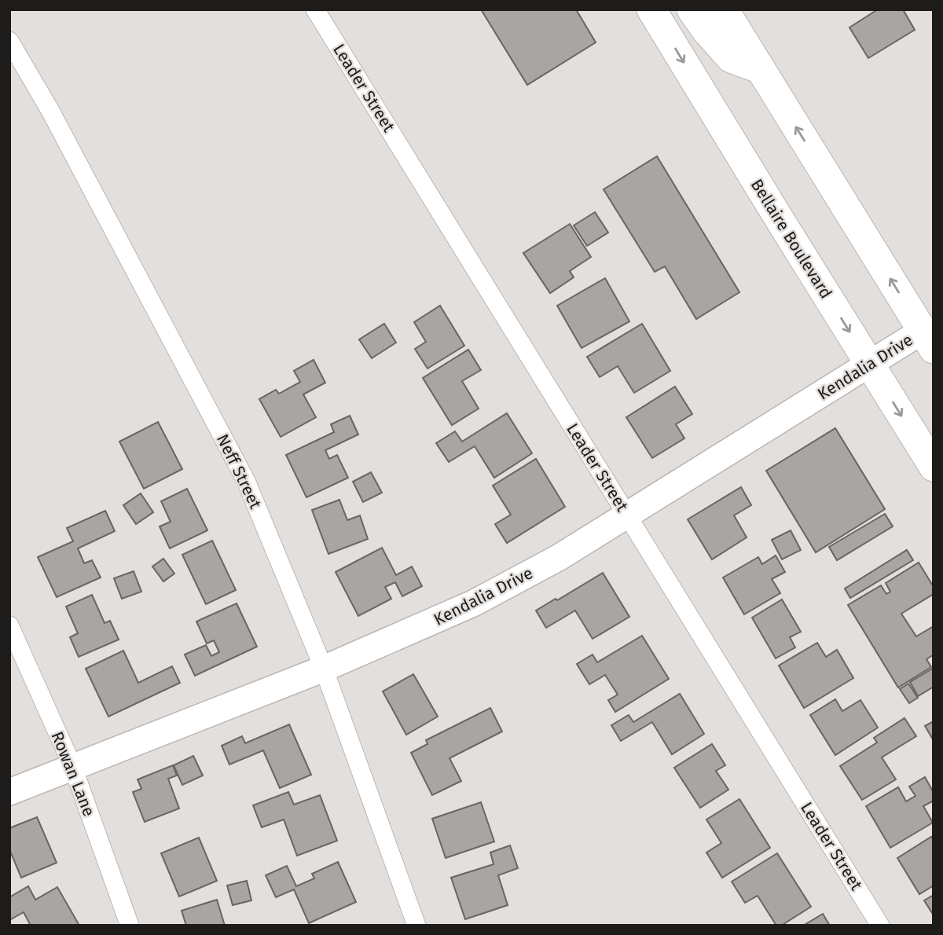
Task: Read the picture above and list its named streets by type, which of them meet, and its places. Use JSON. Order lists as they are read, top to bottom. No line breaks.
{"streets":{"main road":["Bellaire Boulevard"],"street":["Leader Street","Kendalia Drive","Neff Street","Rowan Lane"]},"crossings":[["Leader Street","Kendalia Drive"],["Bellaire Boulevard","Kendalia Drive"],["Kendalia Drive","Neff Street"],["Kendalia Drive","Rowan Lane"]]}
